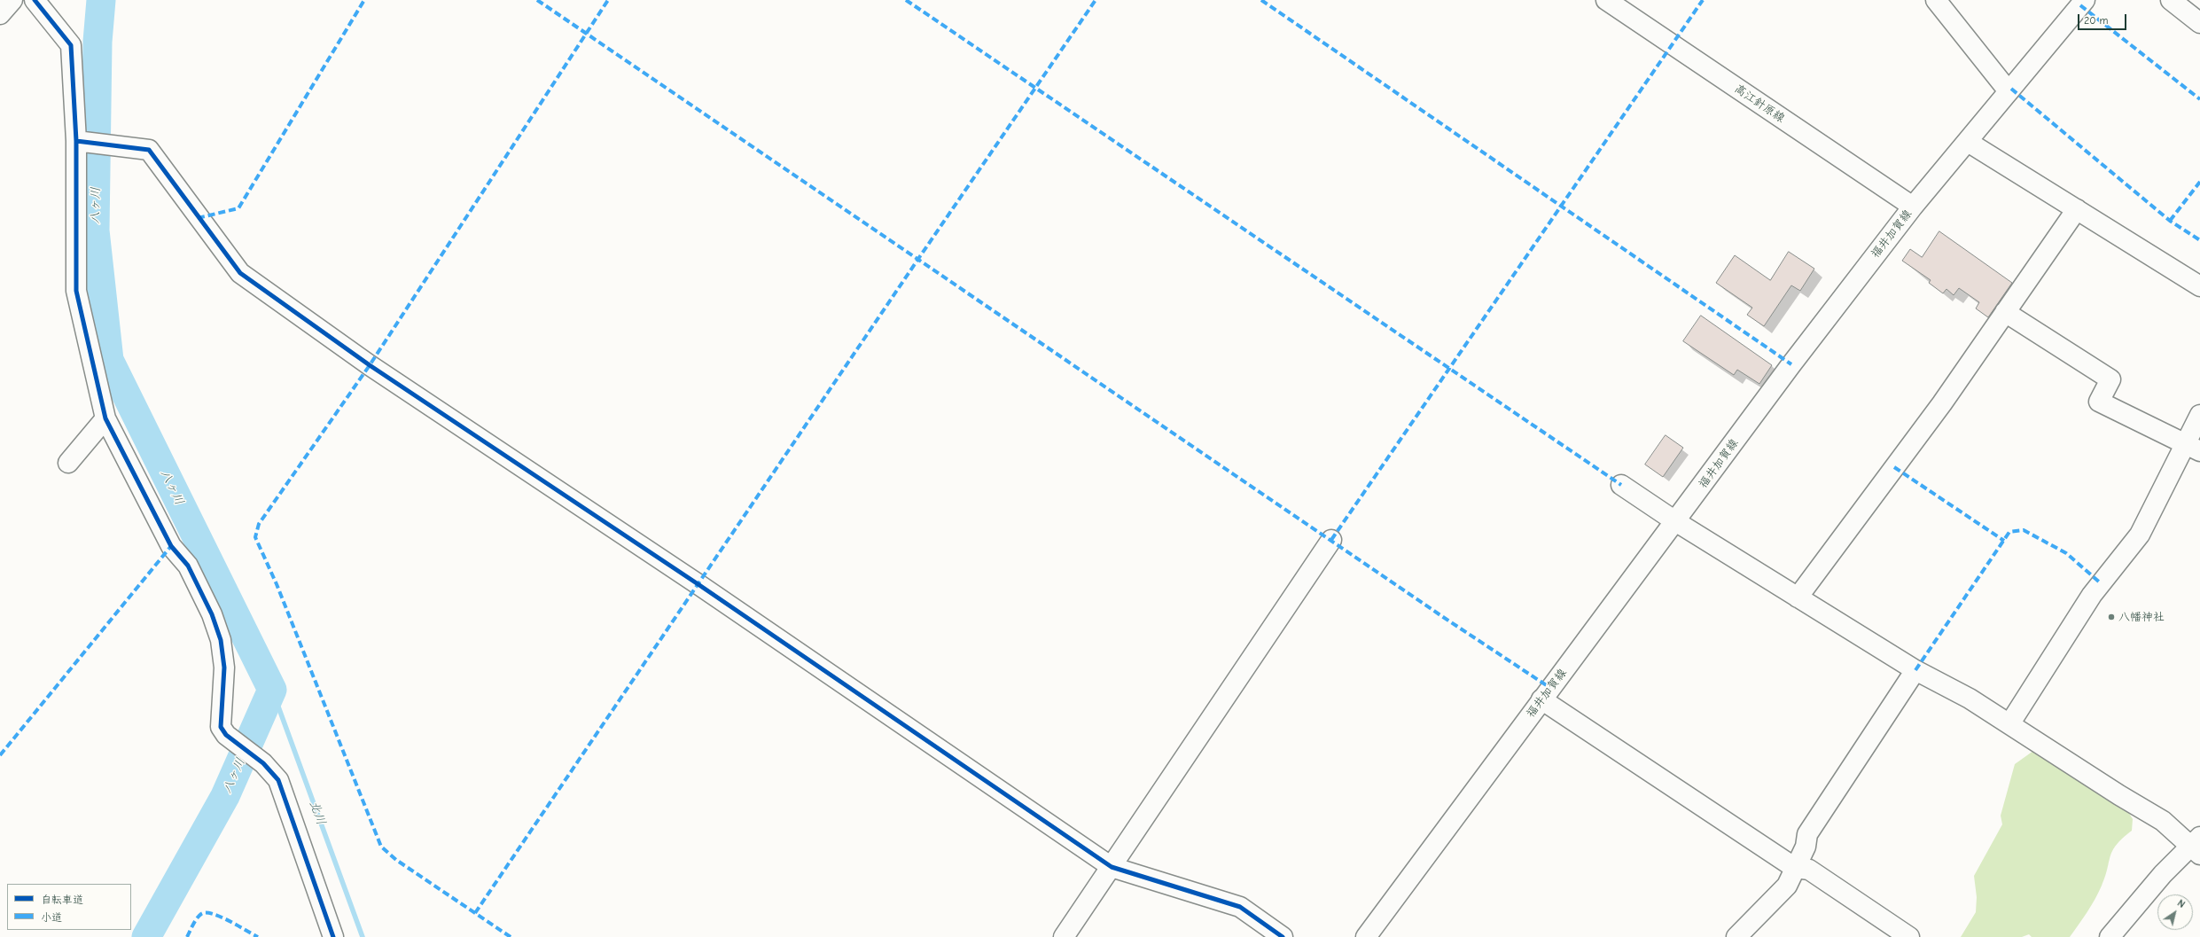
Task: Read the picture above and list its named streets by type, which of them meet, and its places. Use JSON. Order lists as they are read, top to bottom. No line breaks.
{"streets":{"street":["高江針原線","福井加賀線"]},"crossings":[["高江針原線","福井加賀線"]],"water":["八ヶ川","北川"],"places":["八幡神社"],"legend":["自転車道","小道"],"scale_bar":"20 m","north":"top right"}
